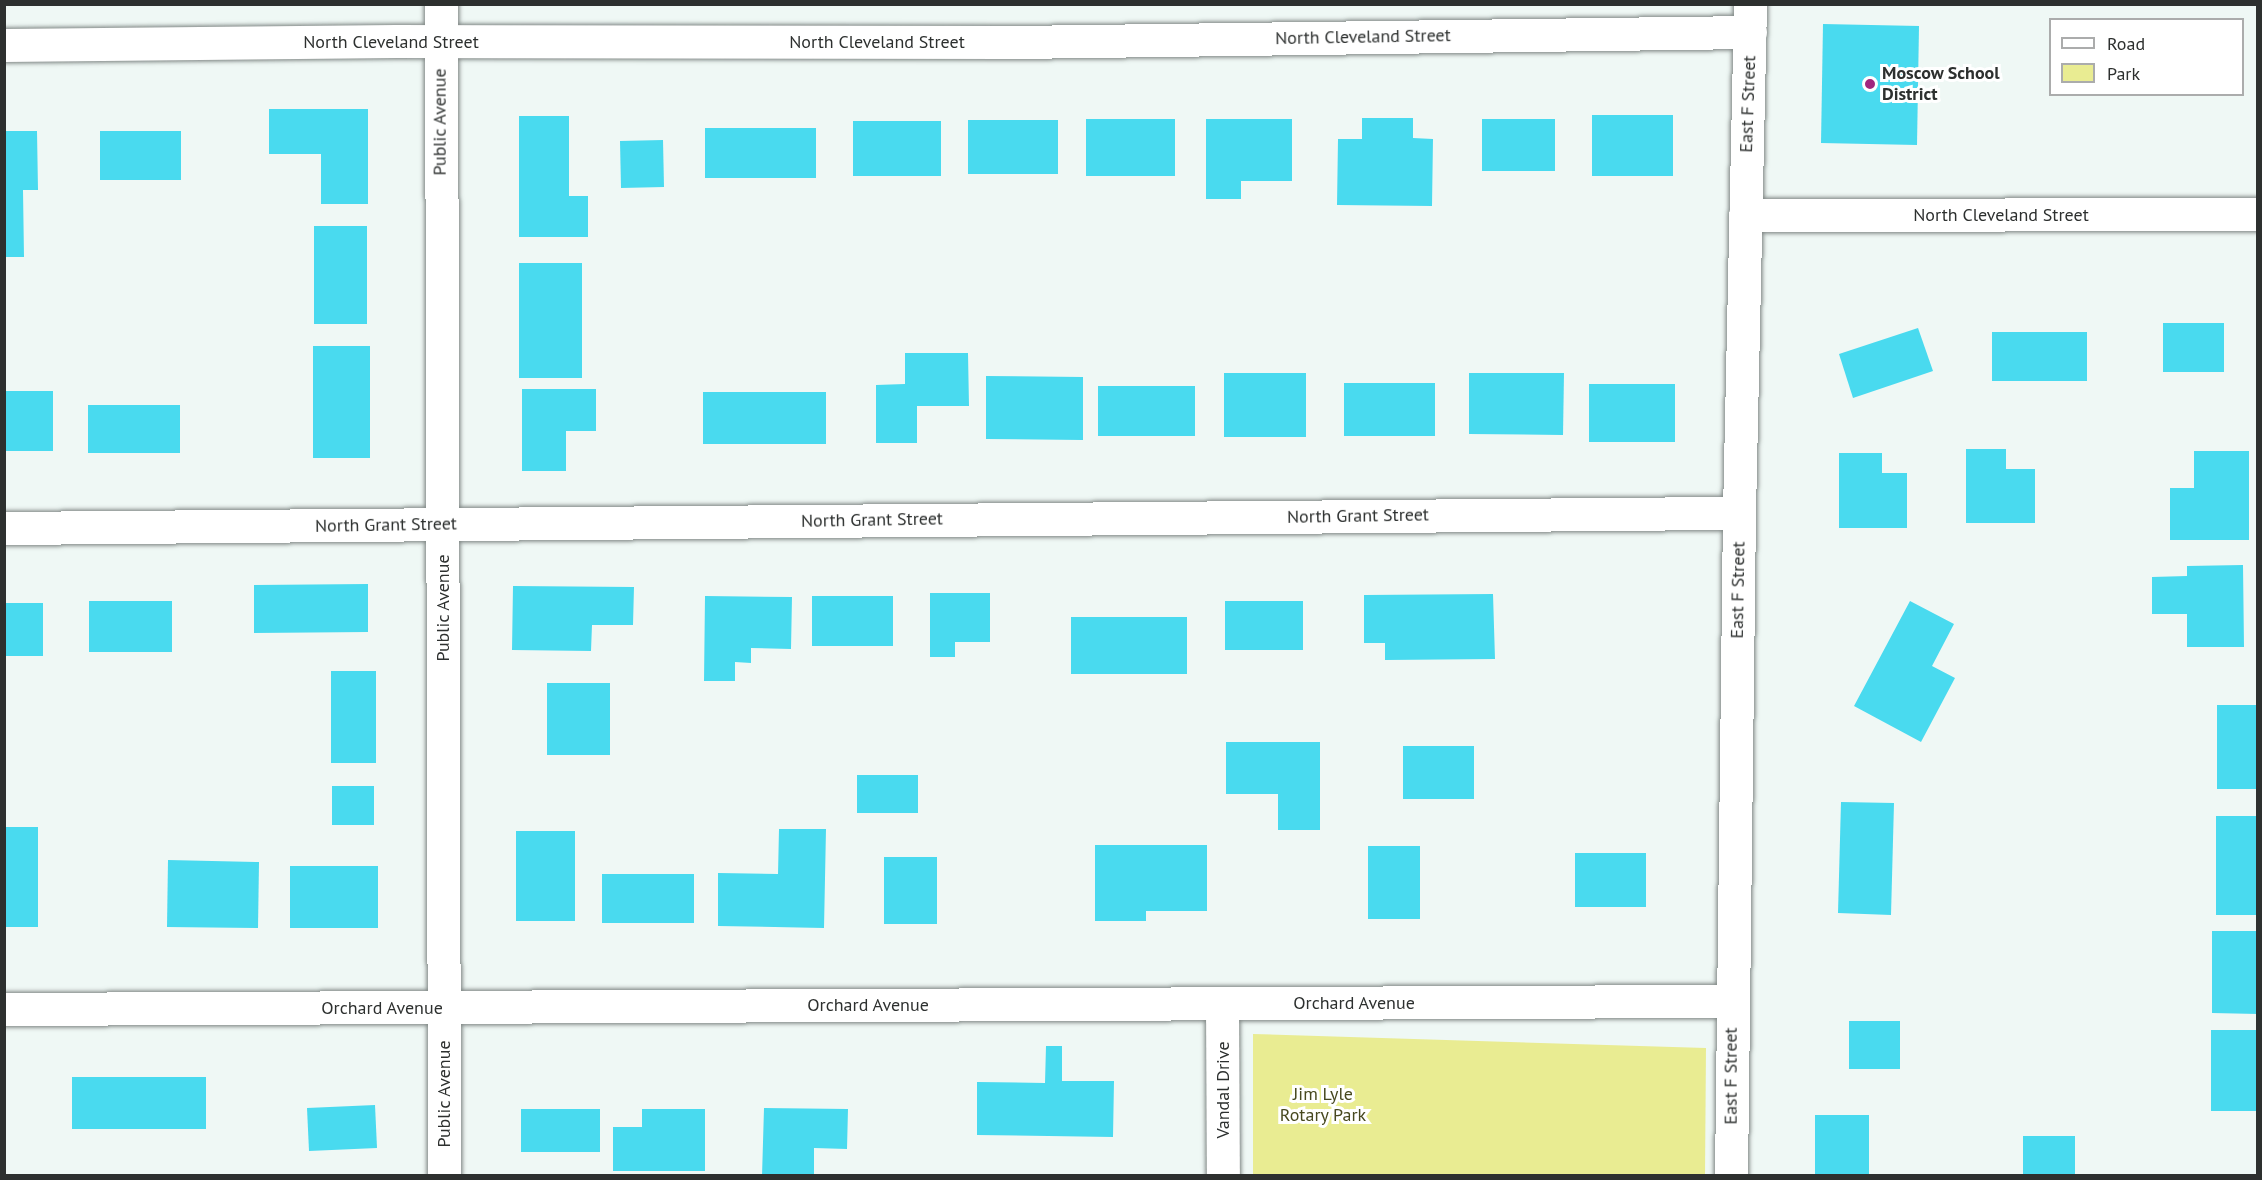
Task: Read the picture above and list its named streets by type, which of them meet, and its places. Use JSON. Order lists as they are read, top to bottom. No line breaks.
{"streets":{"street":["North Cleveland Street","East F Street","Public Avenue","North Grant Street","Orchard Avenue","Vandal Drive"]},"crossings":[["North Cleveland Street","East F Street"],["North Cleveland Street","Public Avenue"],["East F Street","North Grant Street"],["East F Street","Orchard Avenue"],["Public Avenue","North Grant Street"],["Public Avenue","Orchard Avenue"],["Orchard Avenue","Vandal Drive"]],"parks":["Jim Lyle Rotary Park"],"places":["Moscow School District"],"legend":["Road","Park"]}
